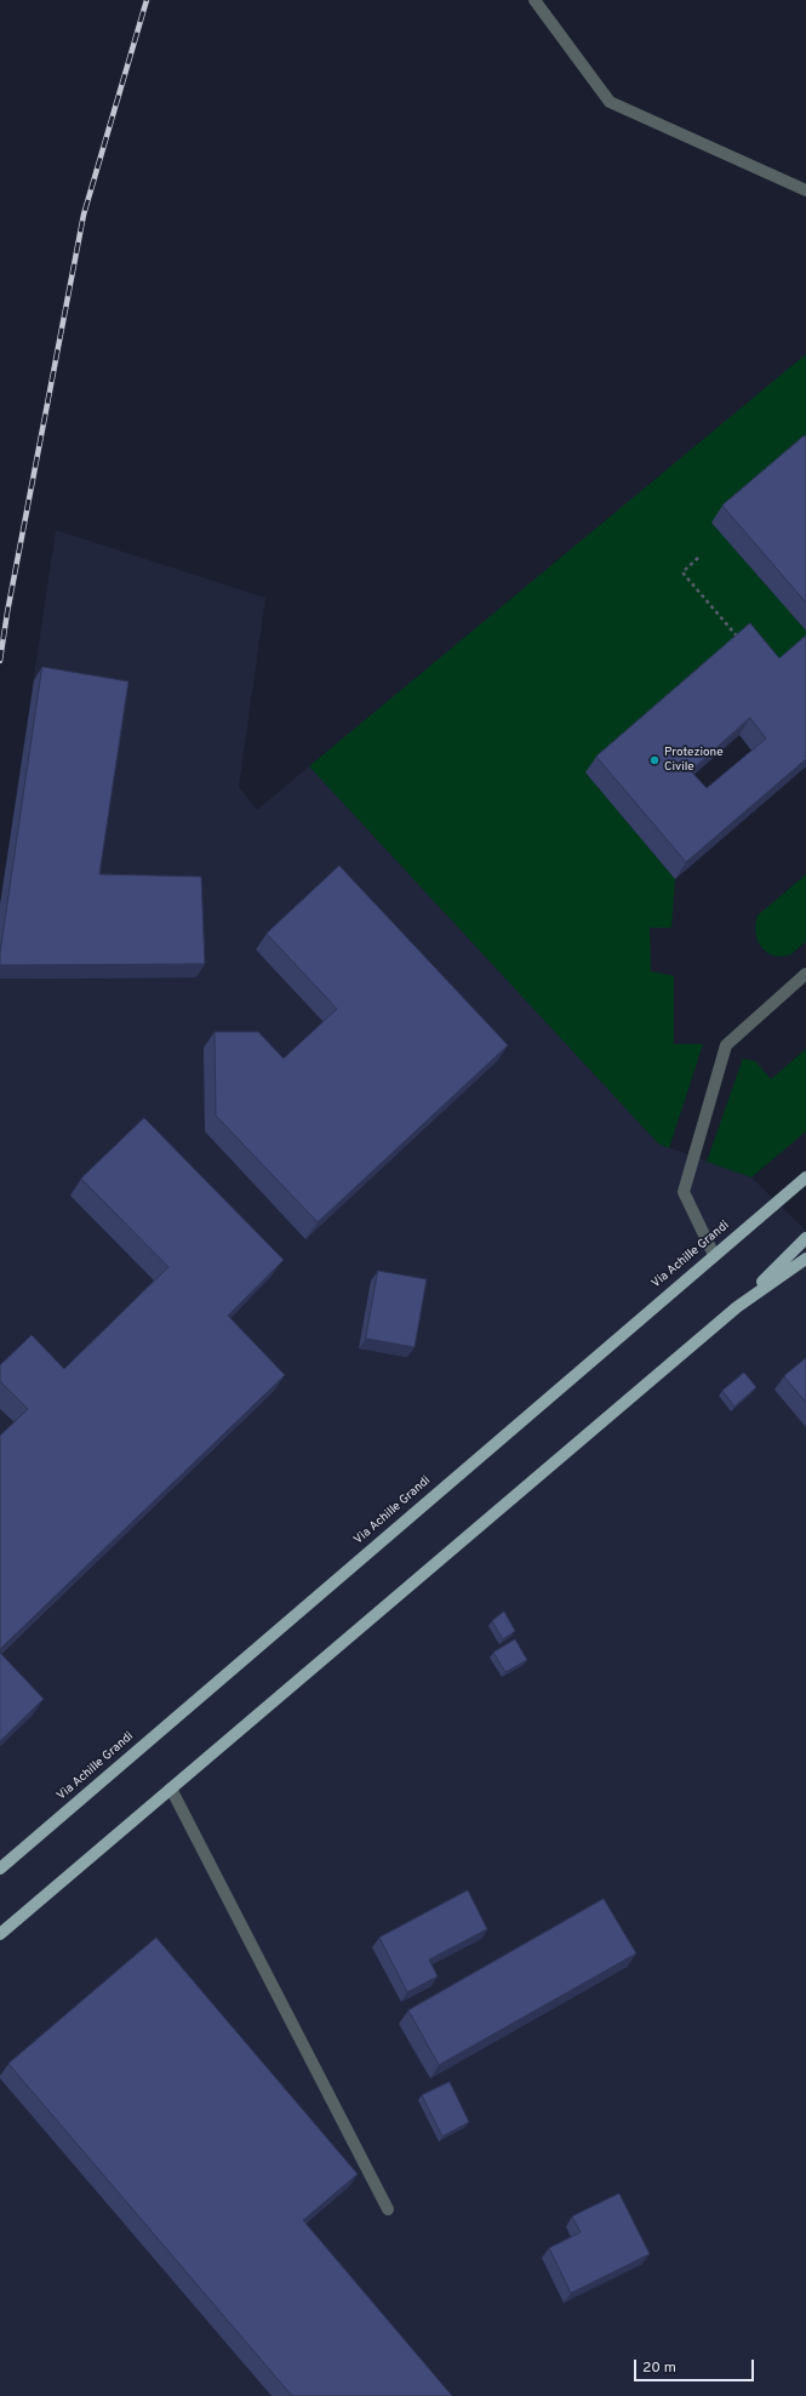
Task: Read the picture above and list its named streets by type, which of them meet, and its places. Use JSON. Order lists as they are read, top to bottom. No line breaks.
{"streets":{"main road":["Via Achille Grandi"]},"places":["Protezione Civile"],"scale_bar":"20 m"}
